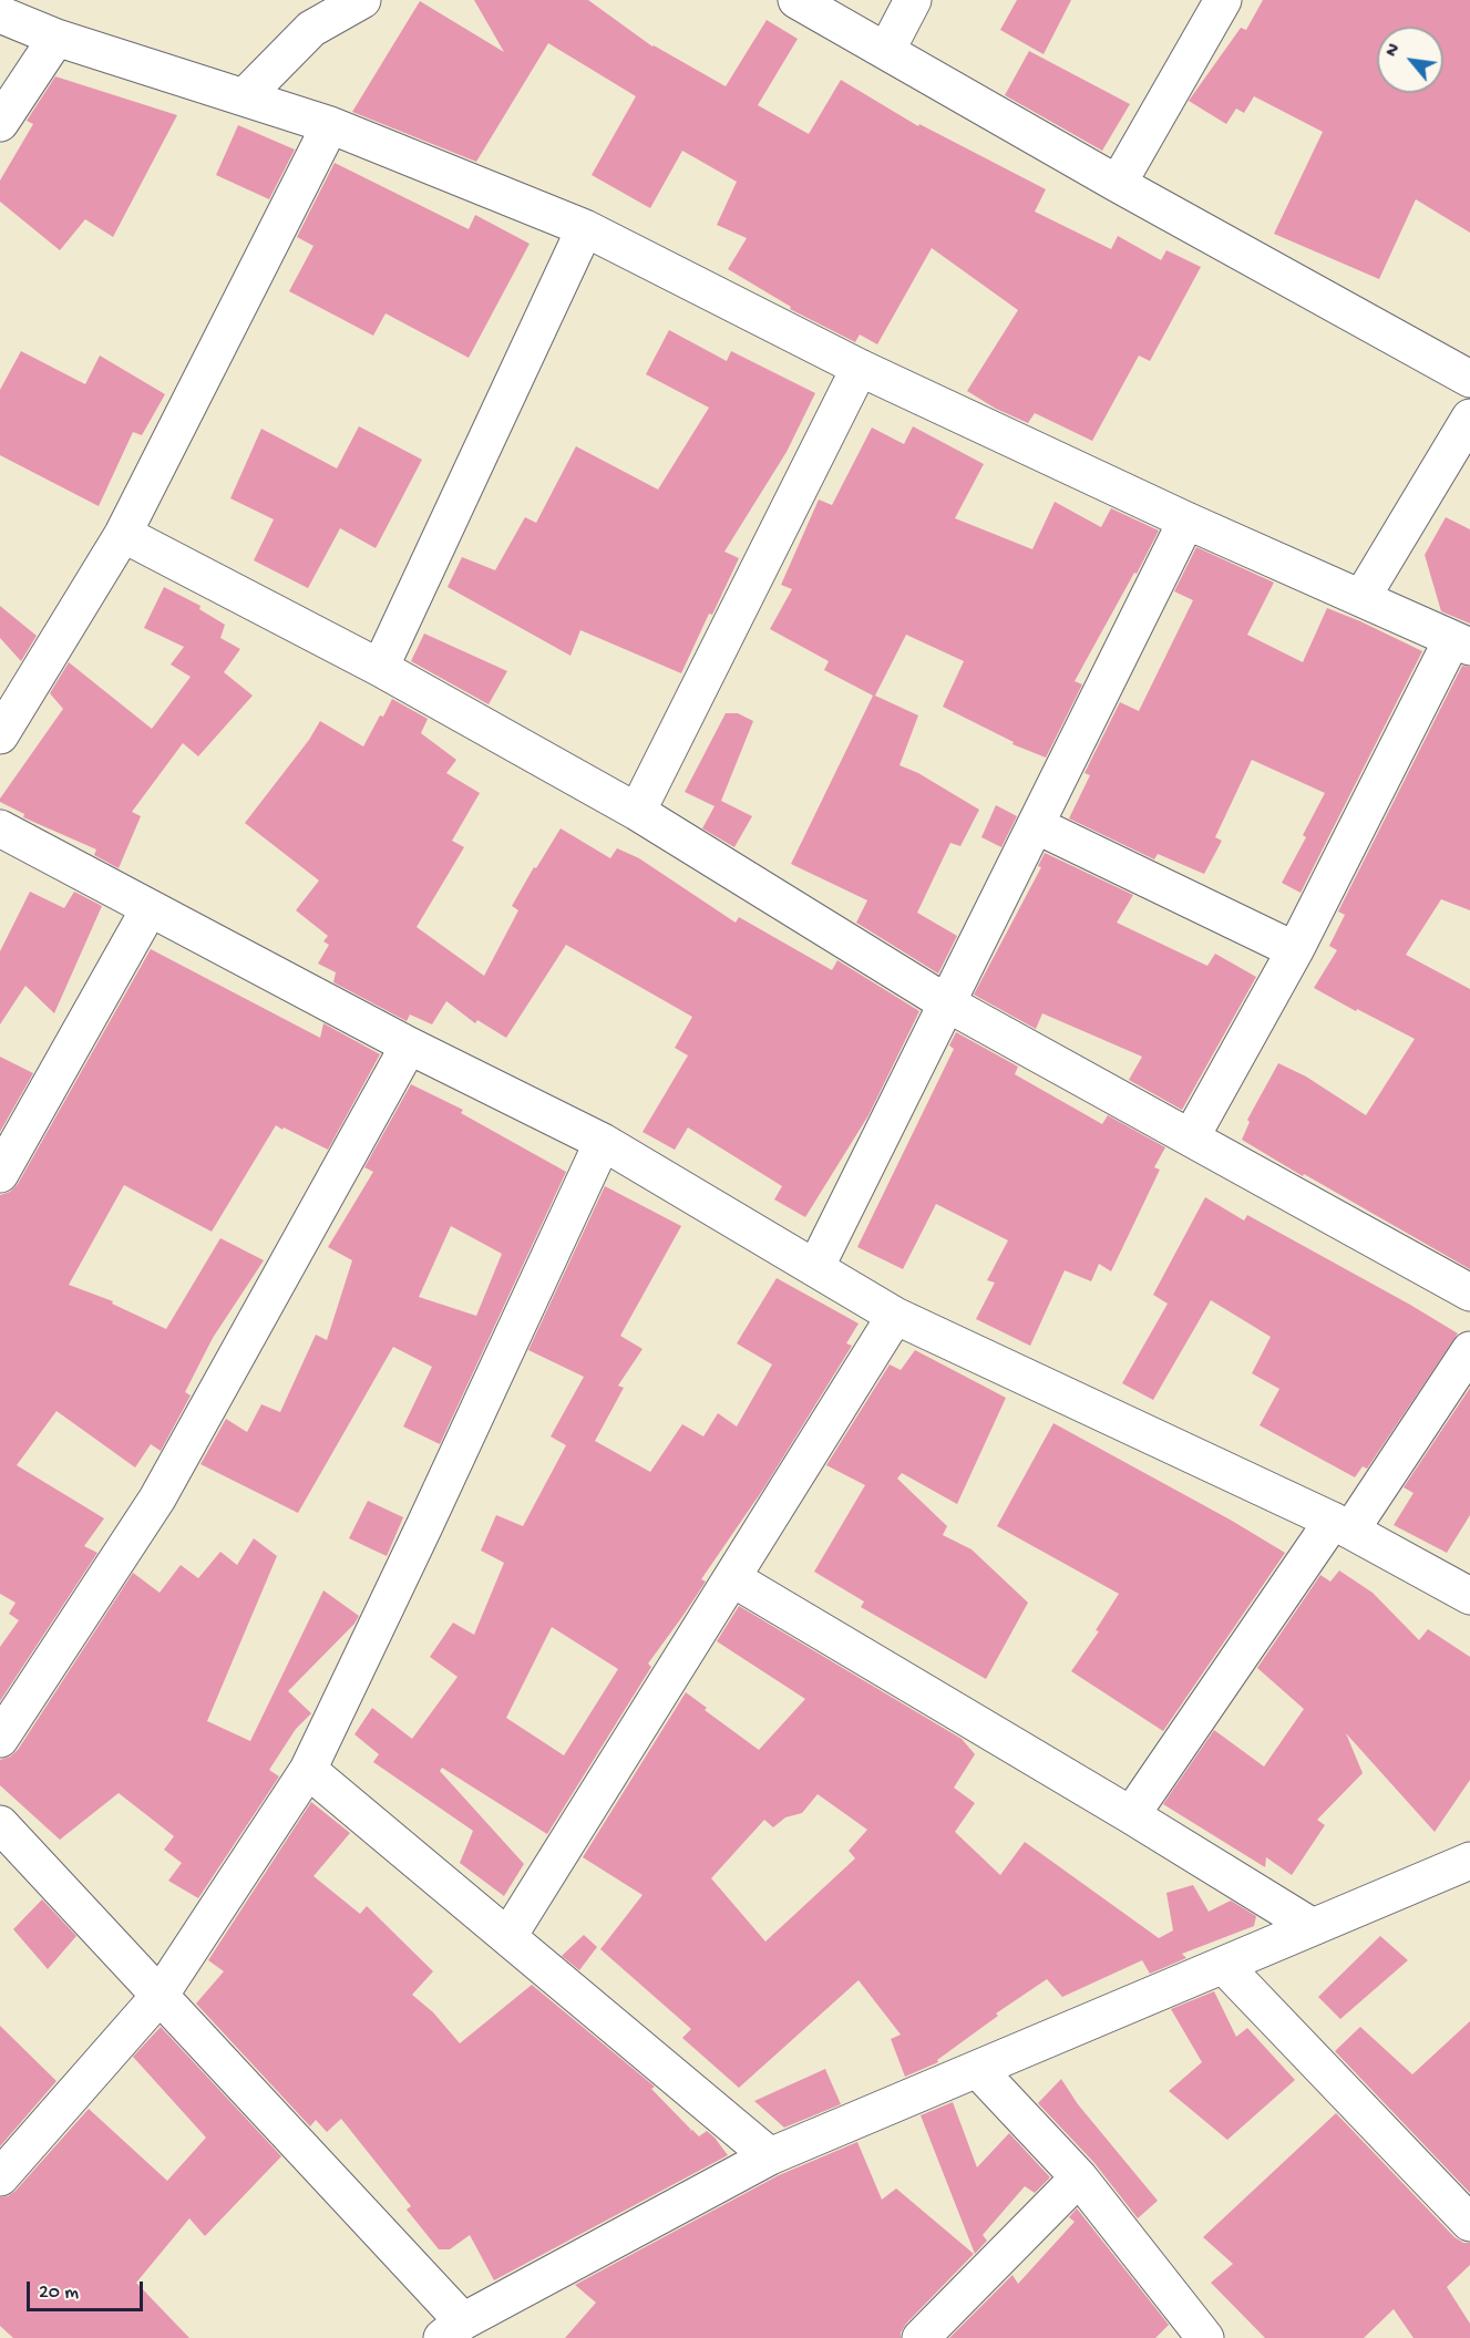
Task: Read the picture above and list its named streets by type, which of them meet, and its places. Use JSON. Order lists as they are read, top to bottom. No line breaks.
{"scale_bar":"20 m","north":"top left"}
